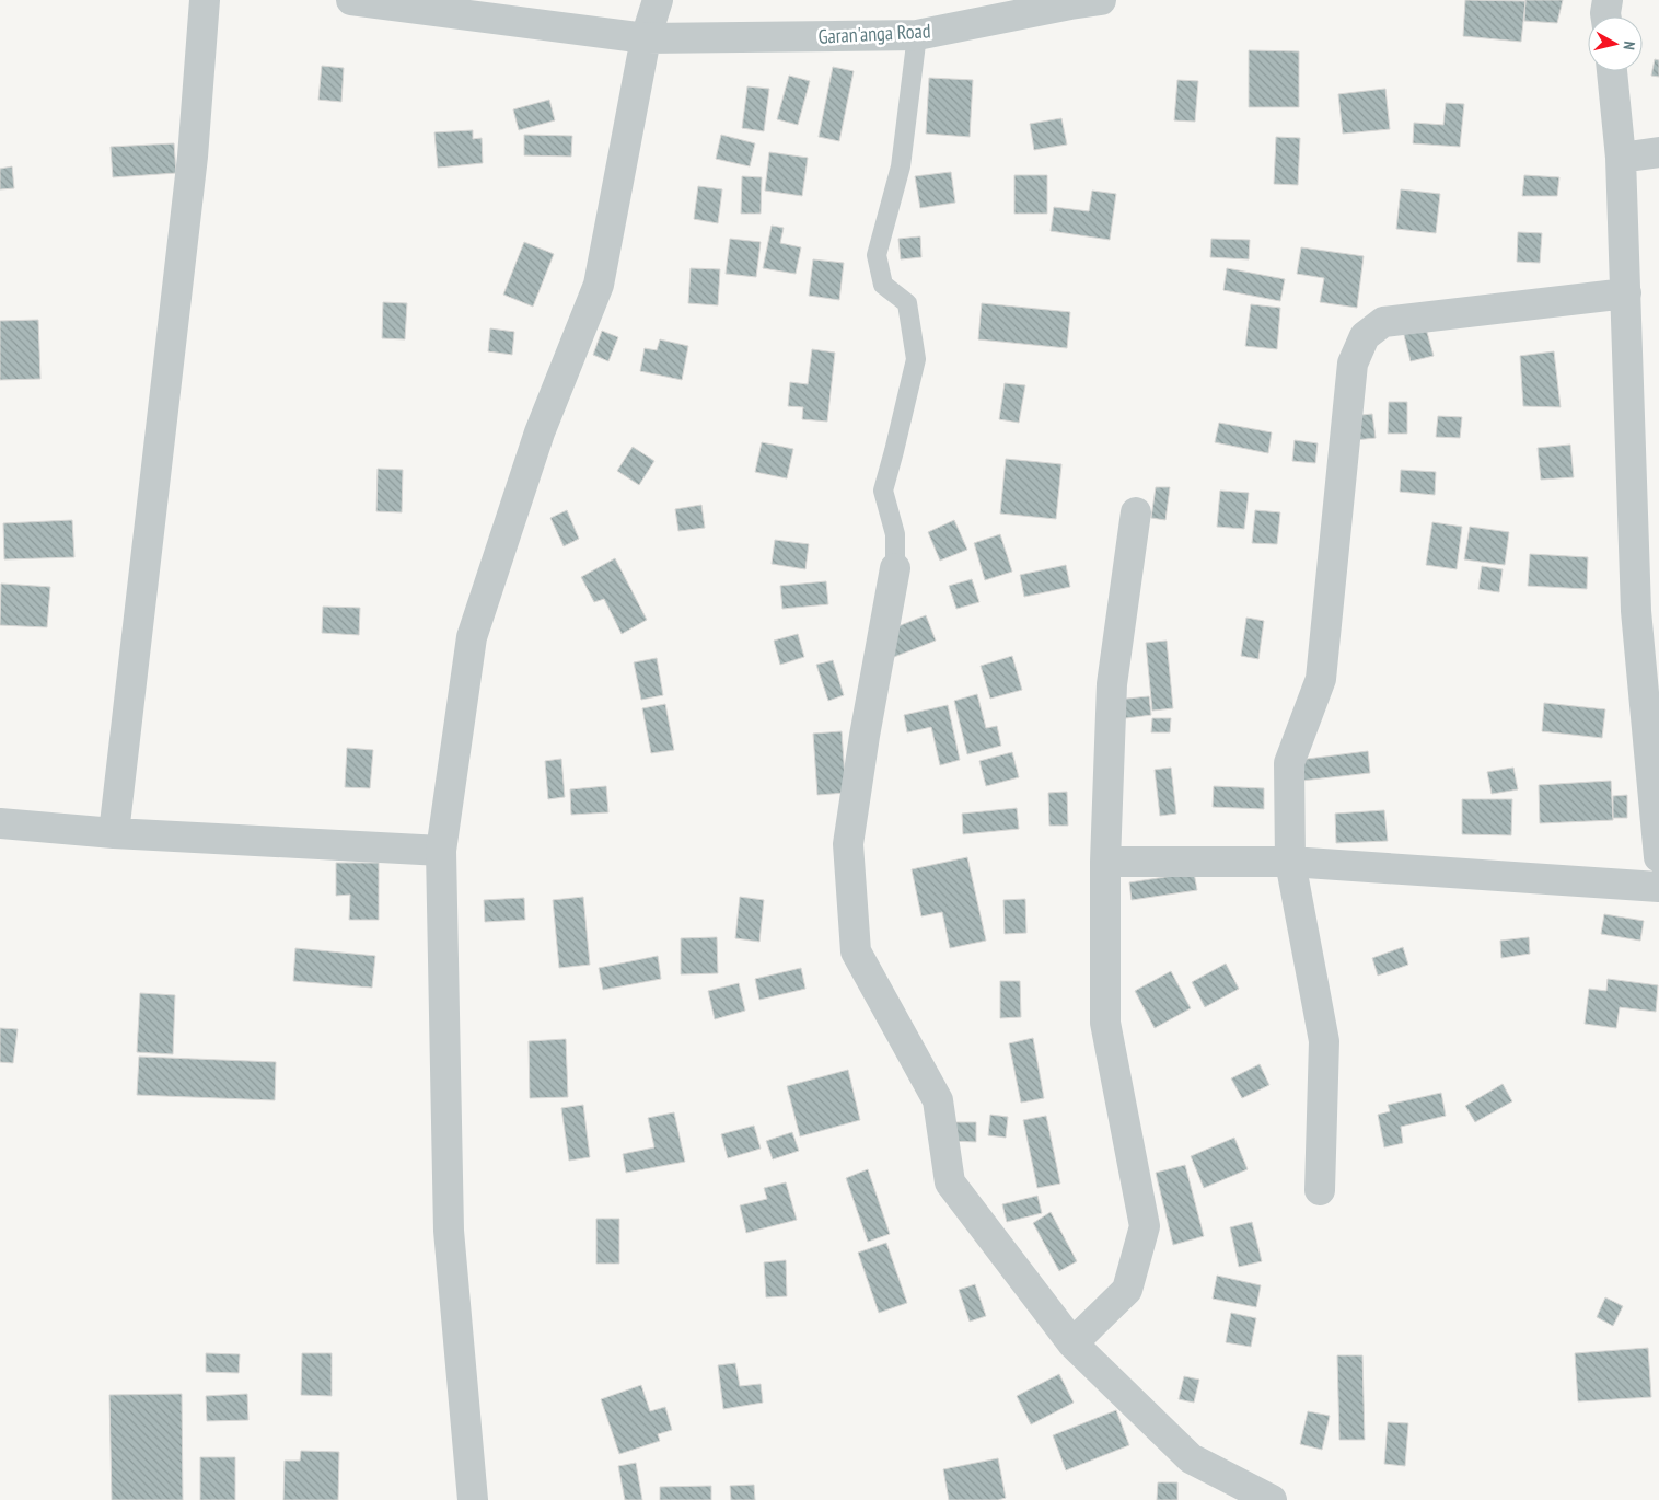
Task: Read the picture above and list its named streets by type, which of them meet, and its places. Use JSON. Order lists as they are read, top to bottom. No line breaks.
{"streets":{"street":["Garan'anga Road"]},"north":"right"}
